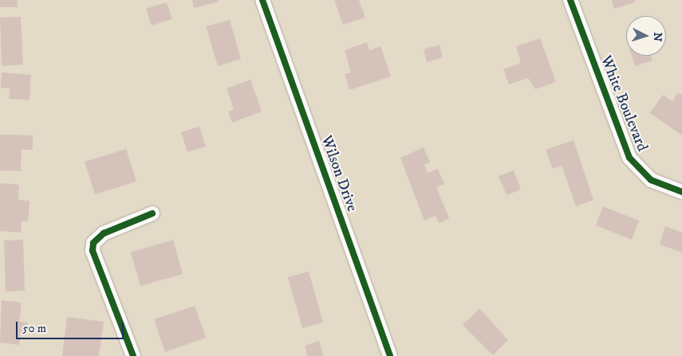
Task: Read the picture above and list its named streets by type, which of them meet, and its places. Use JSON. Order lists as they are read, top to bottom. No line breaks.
{"streets":{"street":["White Boulevard","Wilson Drive"]},"scale_bar":"50 m","north":"right"}
